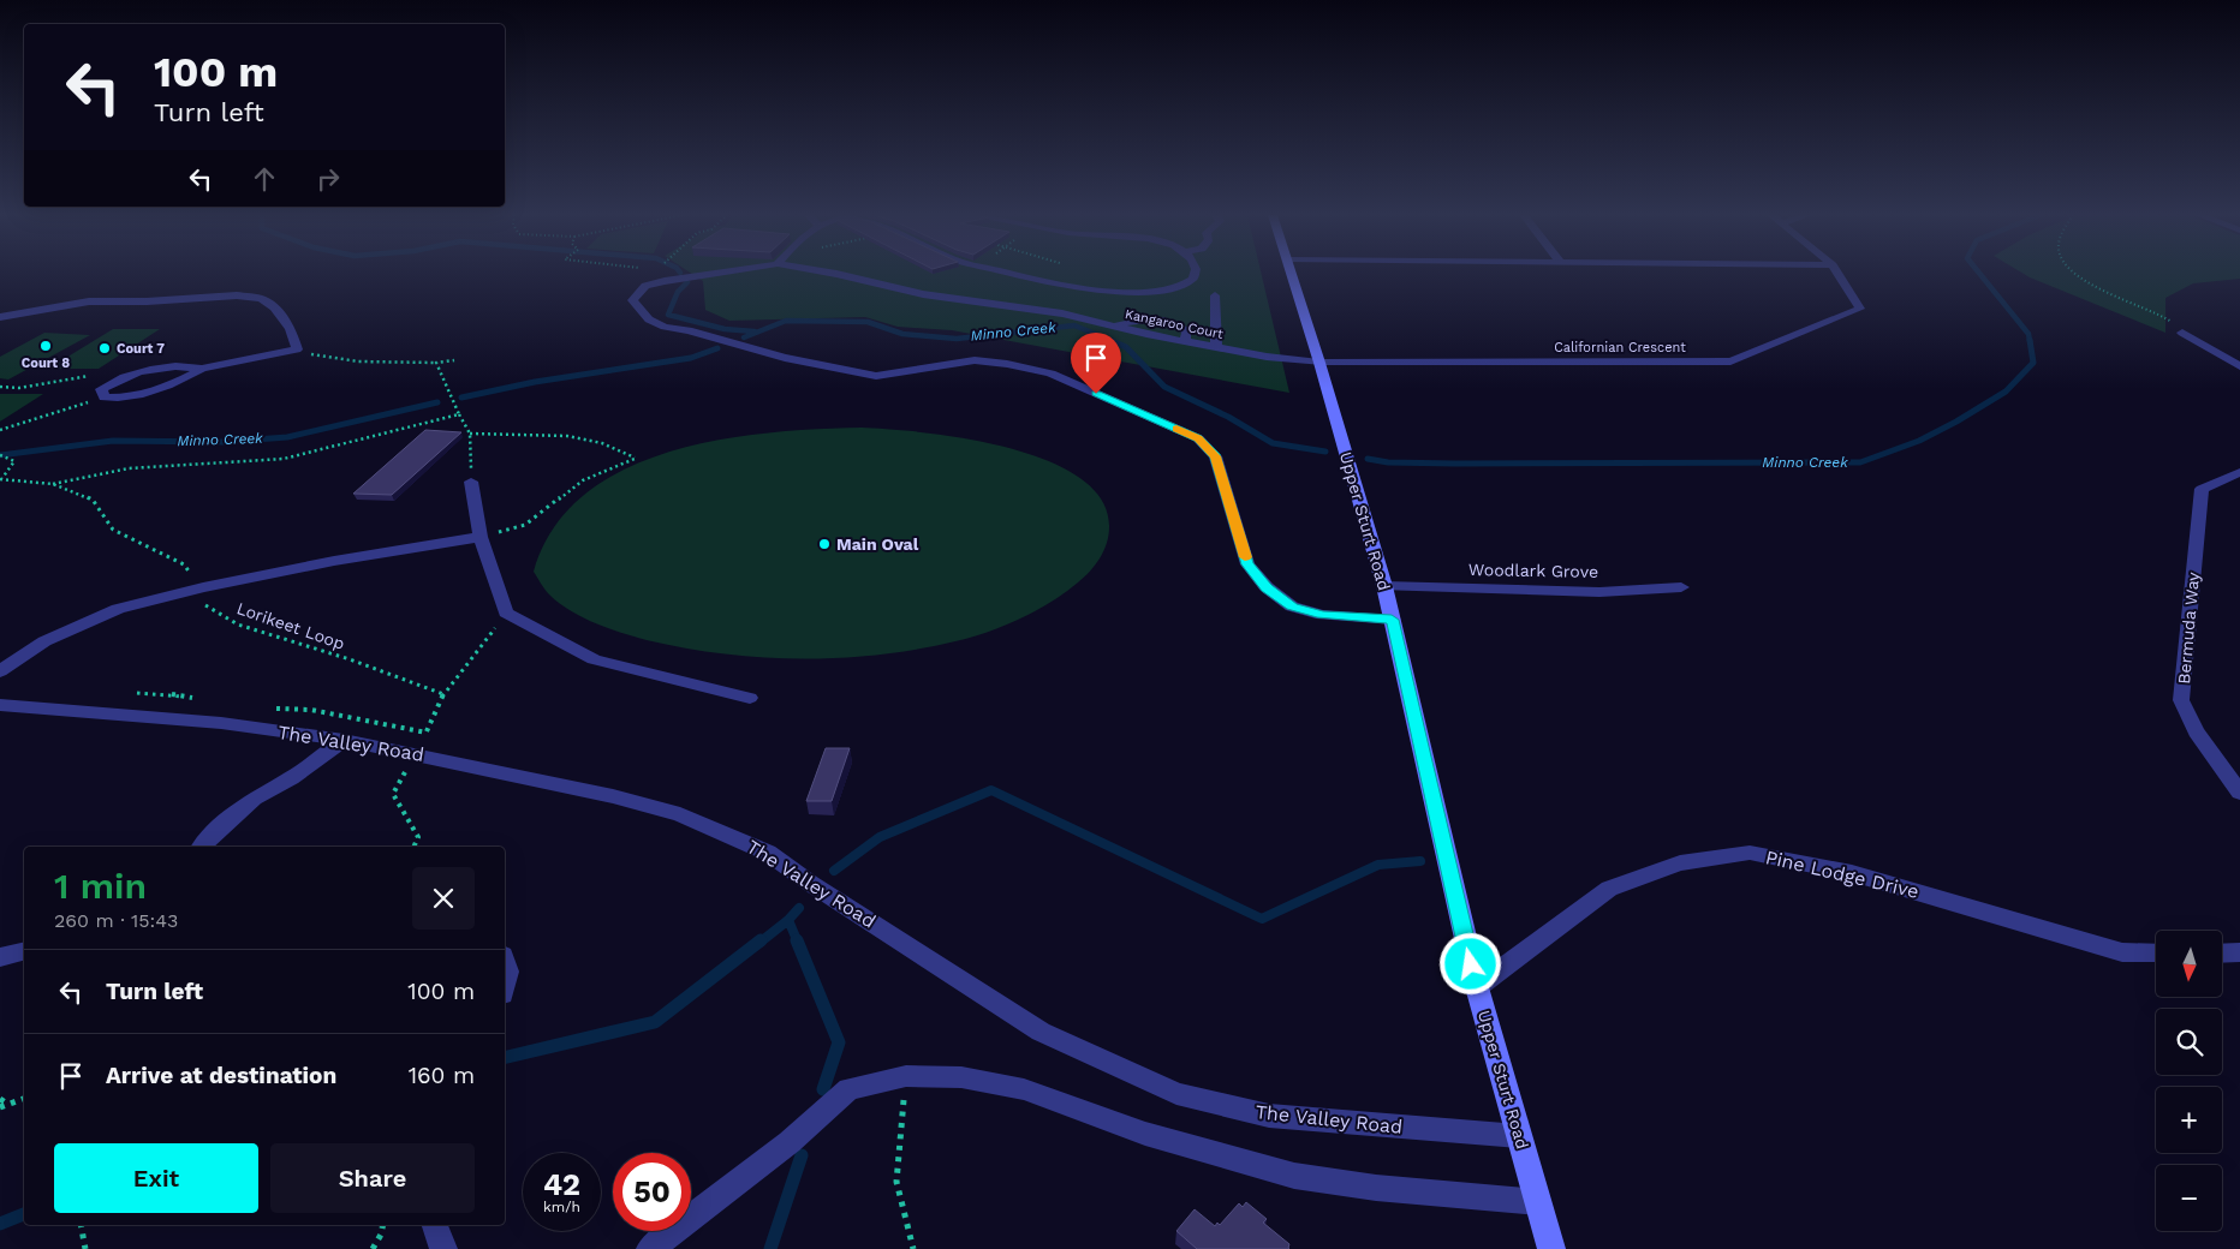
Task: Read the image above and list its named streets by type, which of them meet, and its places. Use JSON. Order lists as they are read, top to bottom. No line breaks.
{"streets":{"main road":["Upper Sturt Road"],"street":["Kangaroo Court","Californian Crescent","Woodlark Grove","Bermuda Way","The Valley Road","Pine Lodge Drive"],"path":["Lorikeet Loop"]},"crossings":[["Kangaroo Court","Californian Crescent"],["Kangaroo Court","Upper Sturt Road"],["Californian Crescent","Upper Sturt Road"],["Upper Sturt Road","Woodlark Grove"],["Upper Sturt Road","The Valley Road"],["Upper Sturt Road","Pine Lodge Drive"]],"water":["Minno Creek"],"places":["Court 8","Court 7","Main Oval"],"north":"bottom","page":{"turn":["100 m","Turn left"],"heading":["1 min","260 m · 15:43"],"map_buttons":["+","−"],"list":[{"name":"Turn left","value":"100 m"},{"name":"Arrive at destination","value":"160 m"}],"buttons":["Exit","Share"],"speed":"42 km/h","limit":"50"}}
